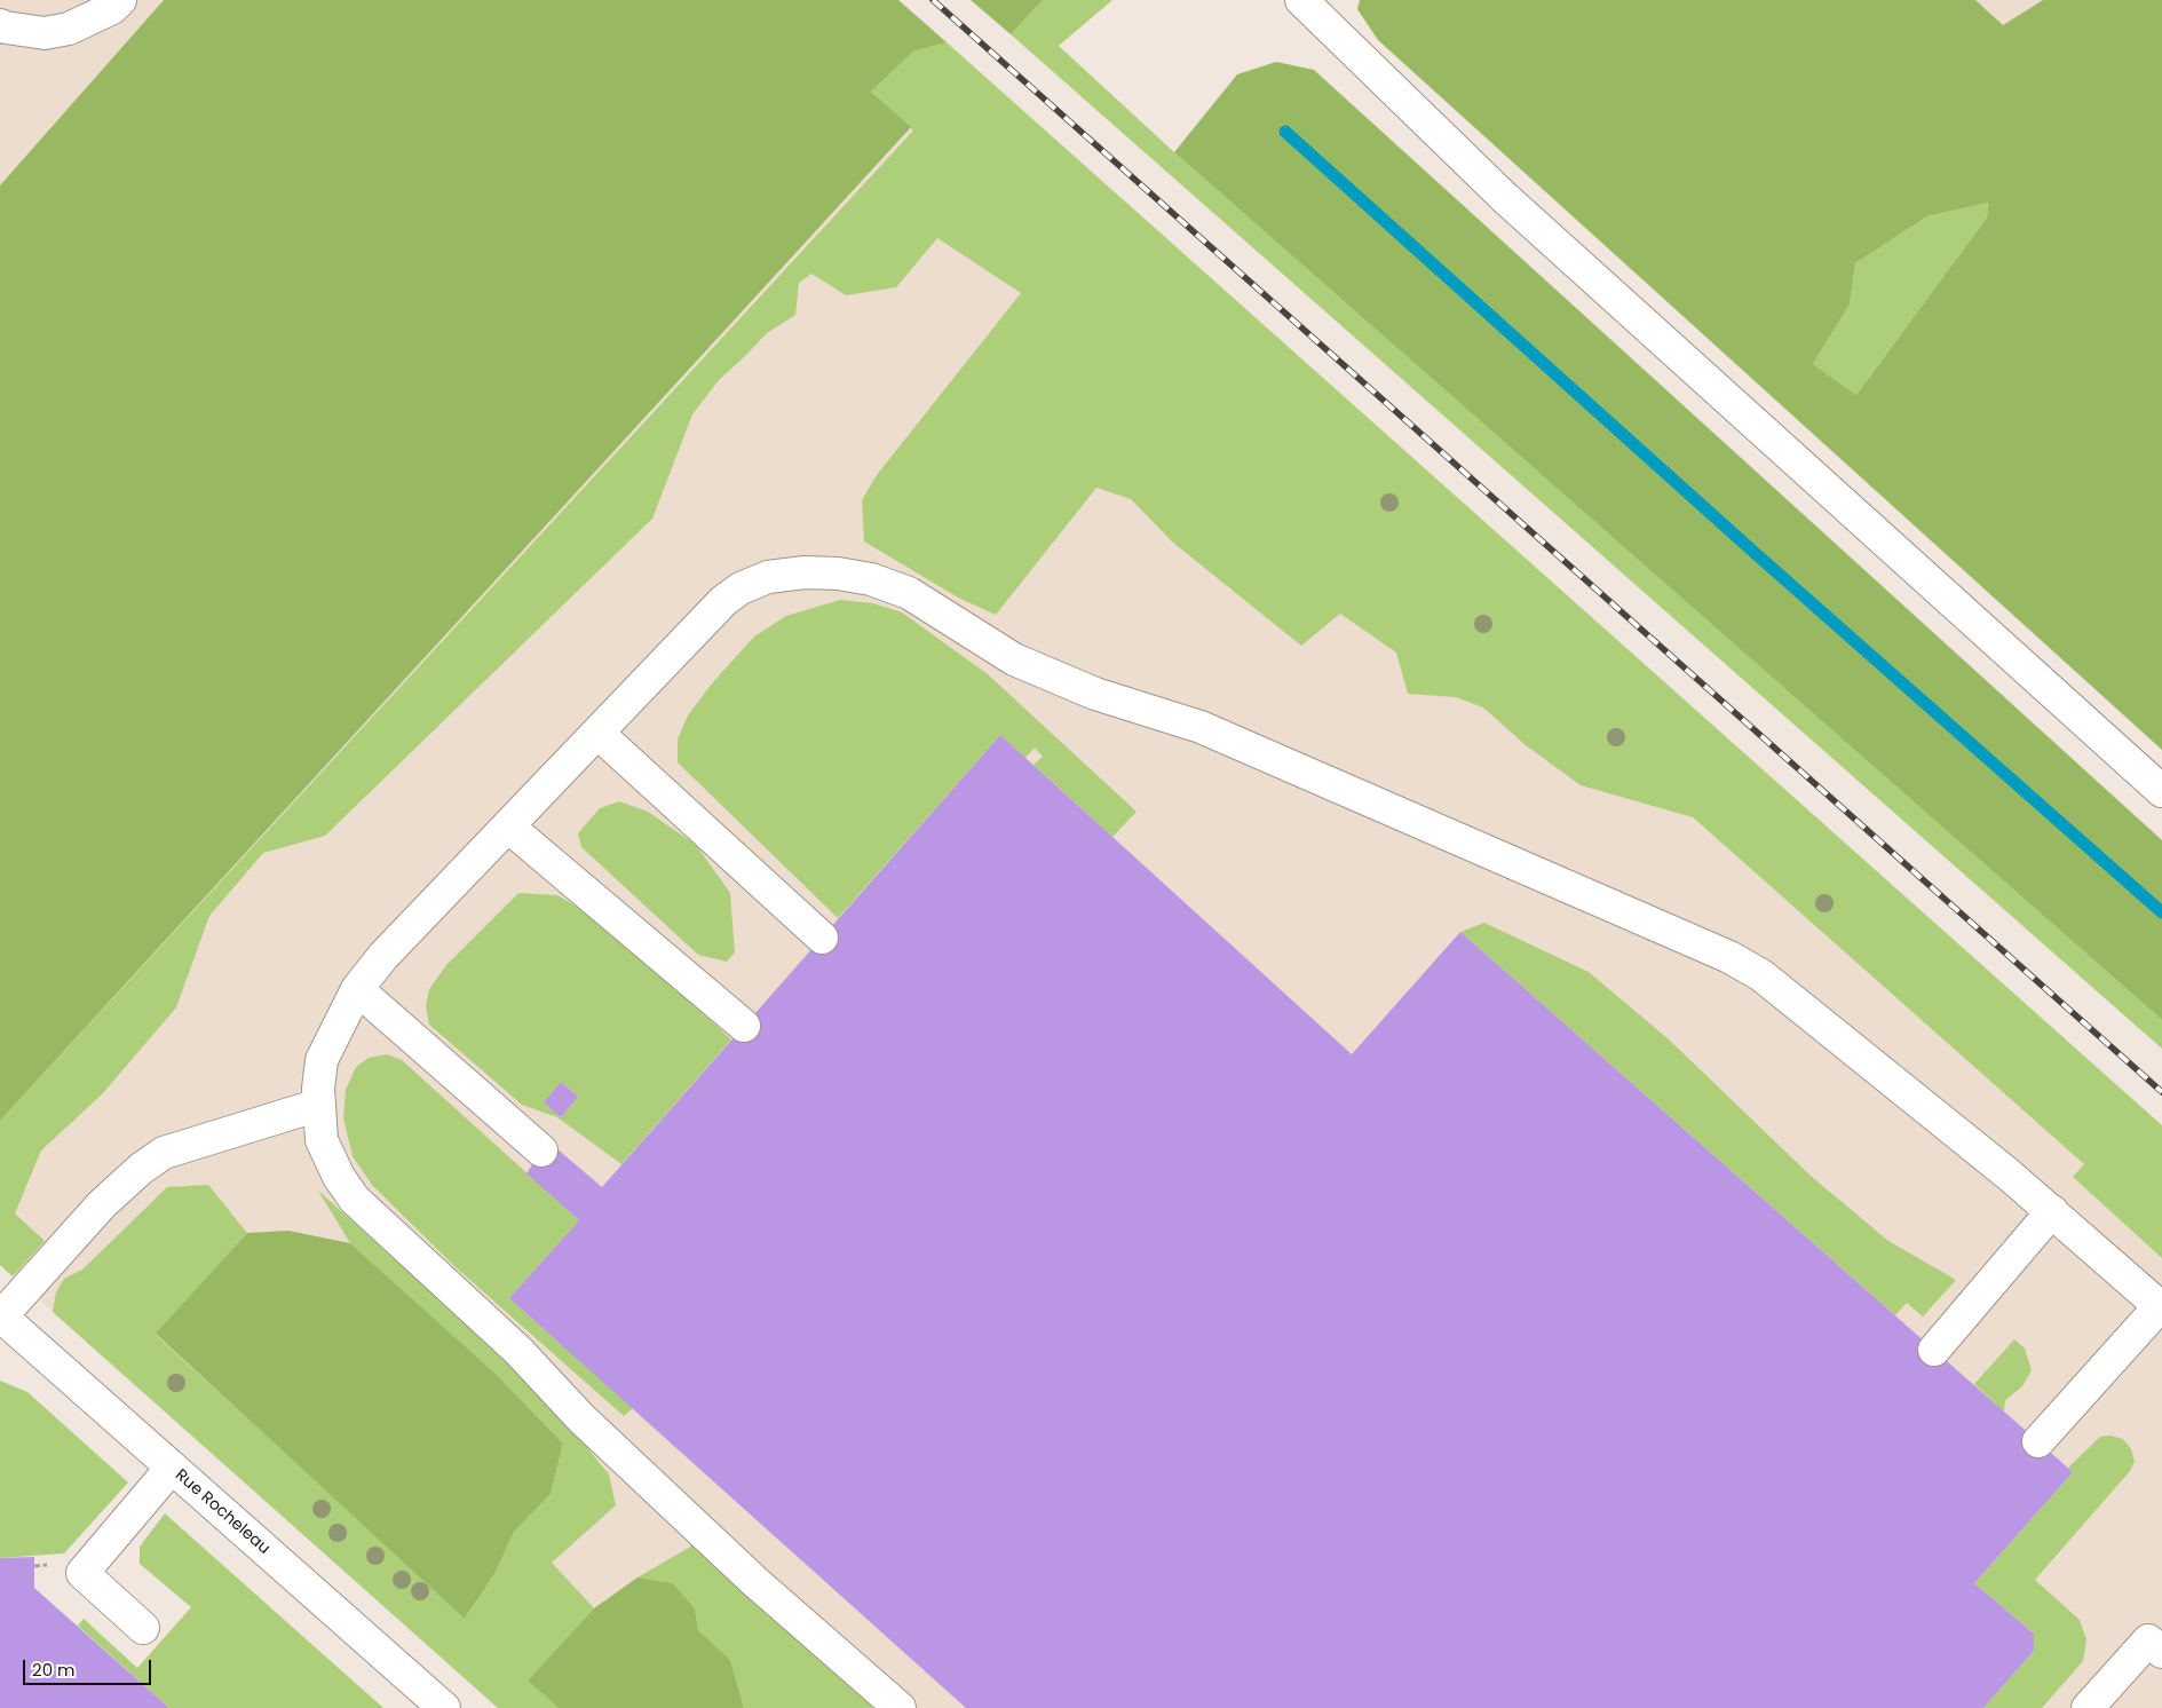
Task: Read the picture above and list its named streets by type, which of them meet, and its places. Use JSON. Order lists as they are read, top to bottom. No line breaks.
{"streets":{"street":["Rue Rocheleau"]},"scale_bar":"20 m"}
